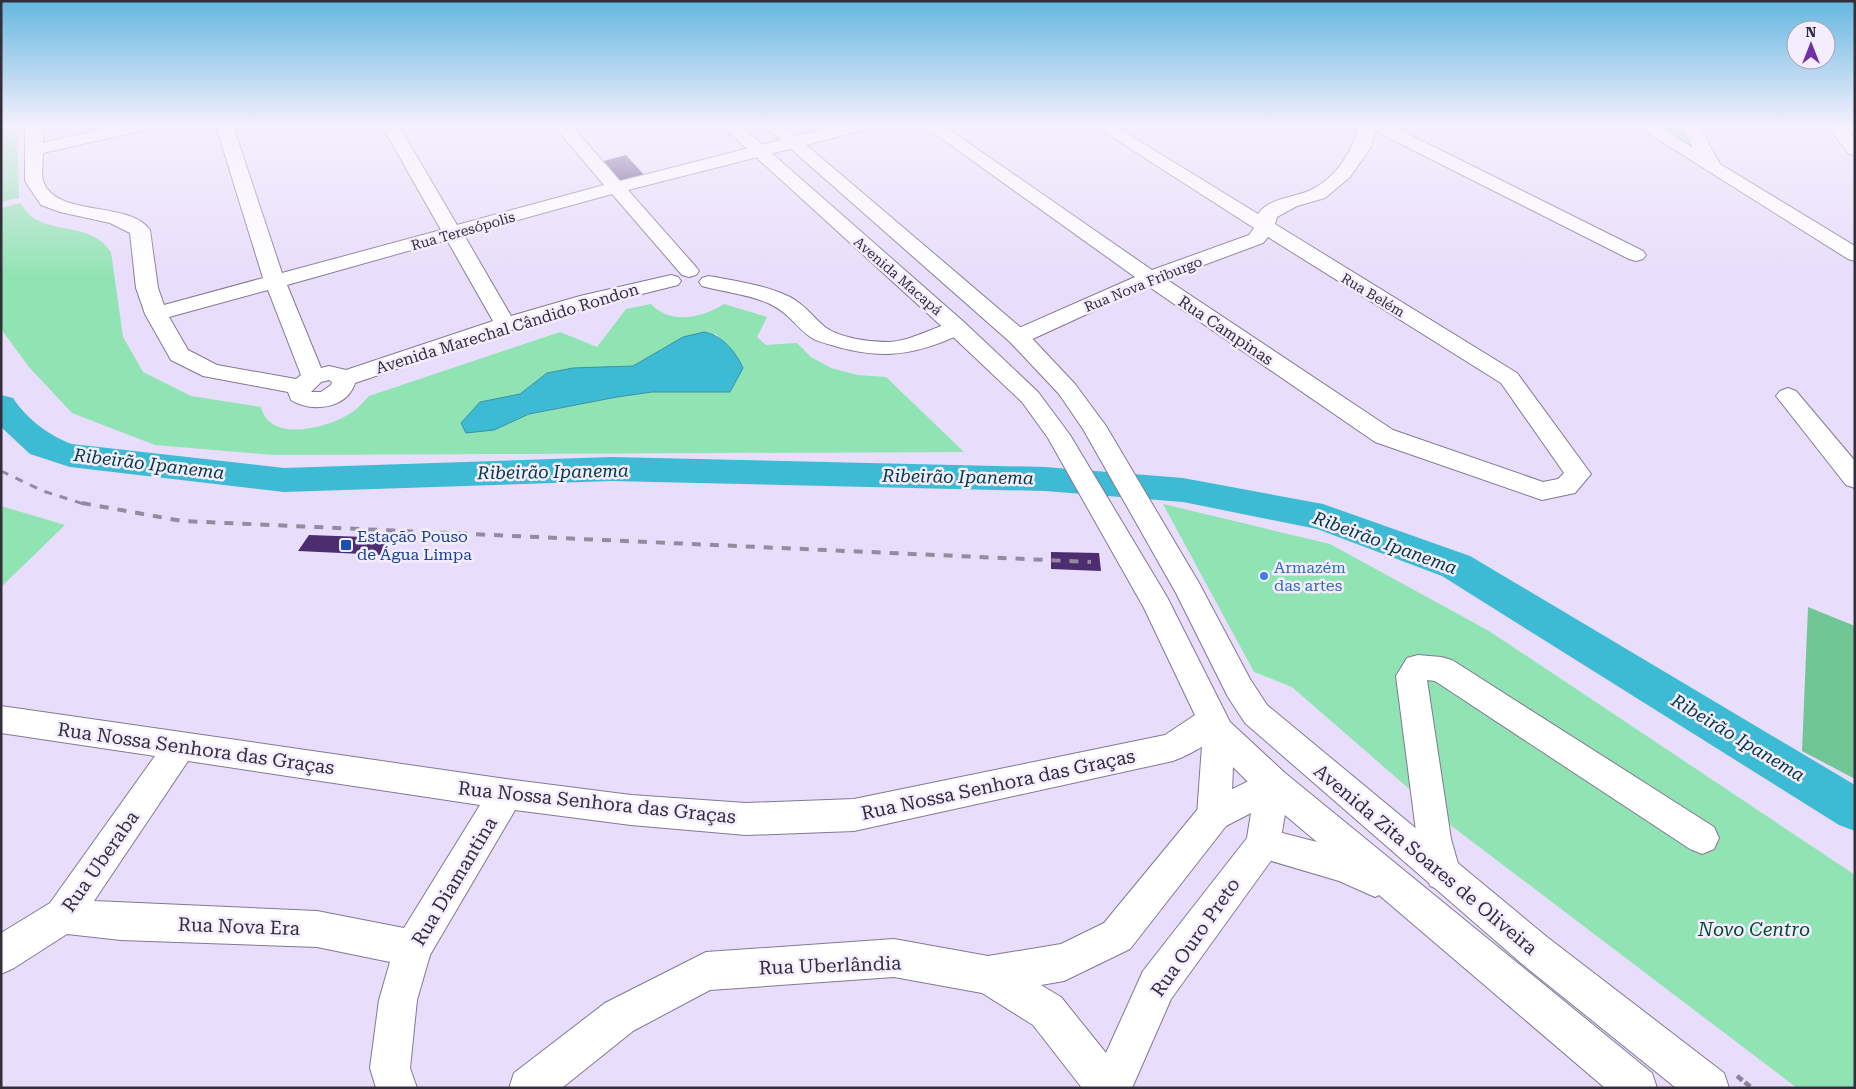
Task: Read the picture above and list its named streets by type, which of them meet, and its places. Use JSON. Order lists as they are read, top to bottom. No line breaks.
{"streets":{"street":["Rua Teresópolis","Avenida Macapá","Rua Nova Friburgo","Rua Belém","Avenida Marechal Cândido Rondon","Rua Campinas","Rua Nossa Senhora das Graças","Avenida Zita Soares de Oliveira","Rua Uberaba","Rua Diamantina","Rua Nova Era","Rua Ouro Preto","Rua Uberlândia"]},"crossings":[["Avenida Macapá","Rua Nova Friburgo"],["Avenida Macapá","Rua Nossa Senhora das Graças"],["Avenida Macapá","Avenida Zita Soares de Oliveira"],["Rua Nova Friburgo","Rua Belém"],["Rua Nova Friburgo","Rua Campinas"],["Rua Belém","Rua Campinas"],["Rua Nossa Senhora das Graças","Rua Uberaba"],["Rua Nossa Senhora das Graças","Rua Diamantina"],["Rua Uberaba","Rua Nova Era"],["Rua Diamantina","Rua Nova Era"]],"water":["Ribeirão Ipanema"],"parks":["Novo Centro"],"places":{"transit":["Estação Pouso de Água Limpa"],"other":["Armazém das artes"]},"north":"top"}
